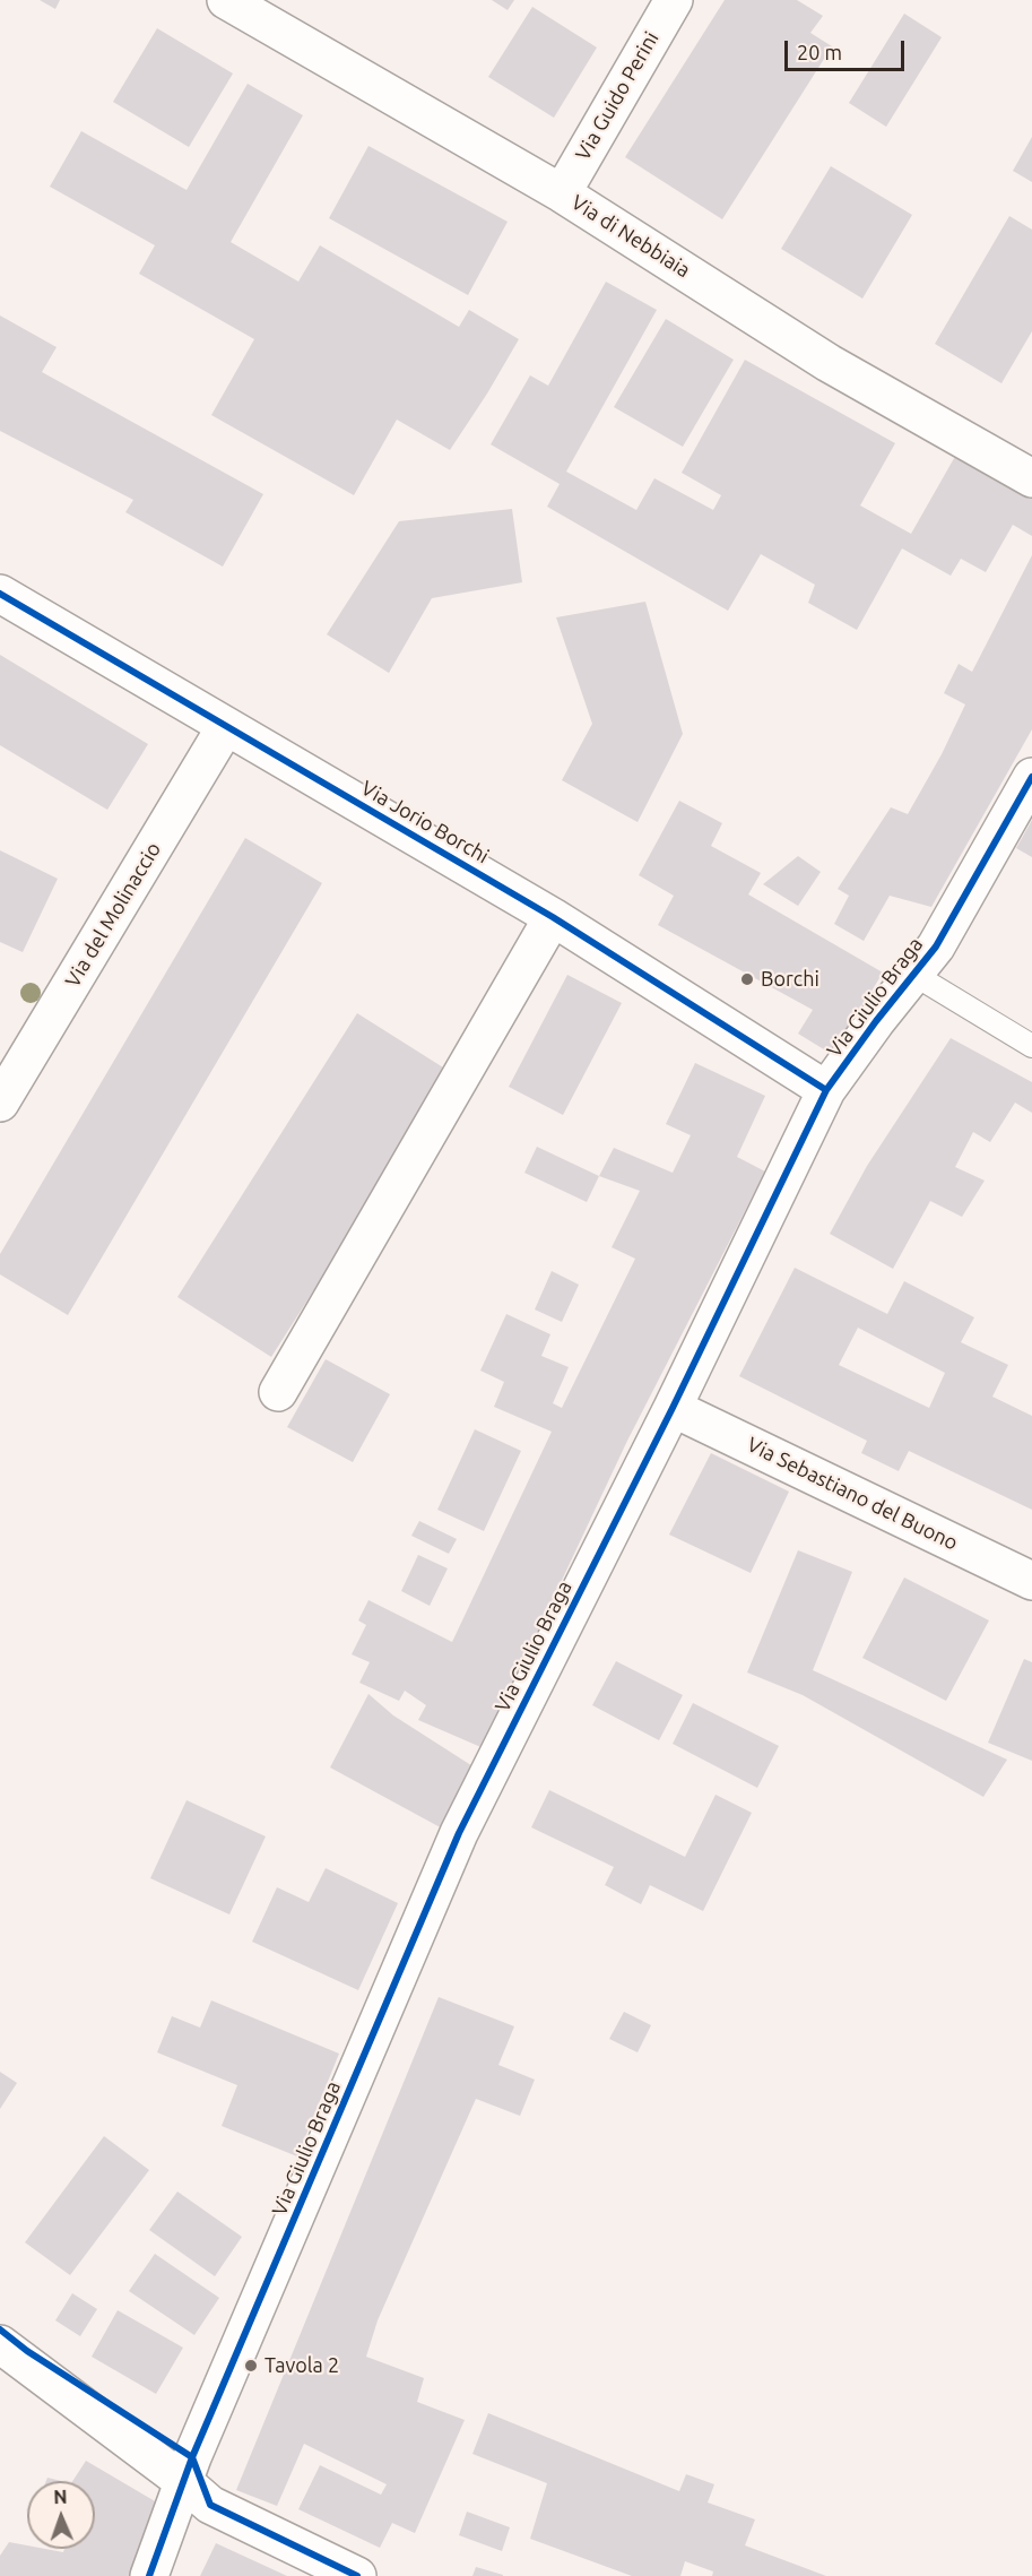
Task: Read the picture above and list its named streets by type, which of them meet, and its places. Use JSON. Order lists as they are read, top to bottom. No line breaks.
{"streets":{"street":["Via Guido Perini","Via di Nebbiaia","Via Jorio Borchi","Via del Molinaccio","Via Giulio Braga","Via Sebastiano del Buono"]},"crossings":[["Via Guido Perini","Via di Nebbiaia"],["Via Jorio Borchi","Via del Molinaccio"],["Via Jorio Borchi","Via Giulio Braga"],["Via Giulio Braga","Via Sebastiano del Buono"]],"places":["Borchi","Tavola 2"],"scale_bar":"20 m","north":"top"}
